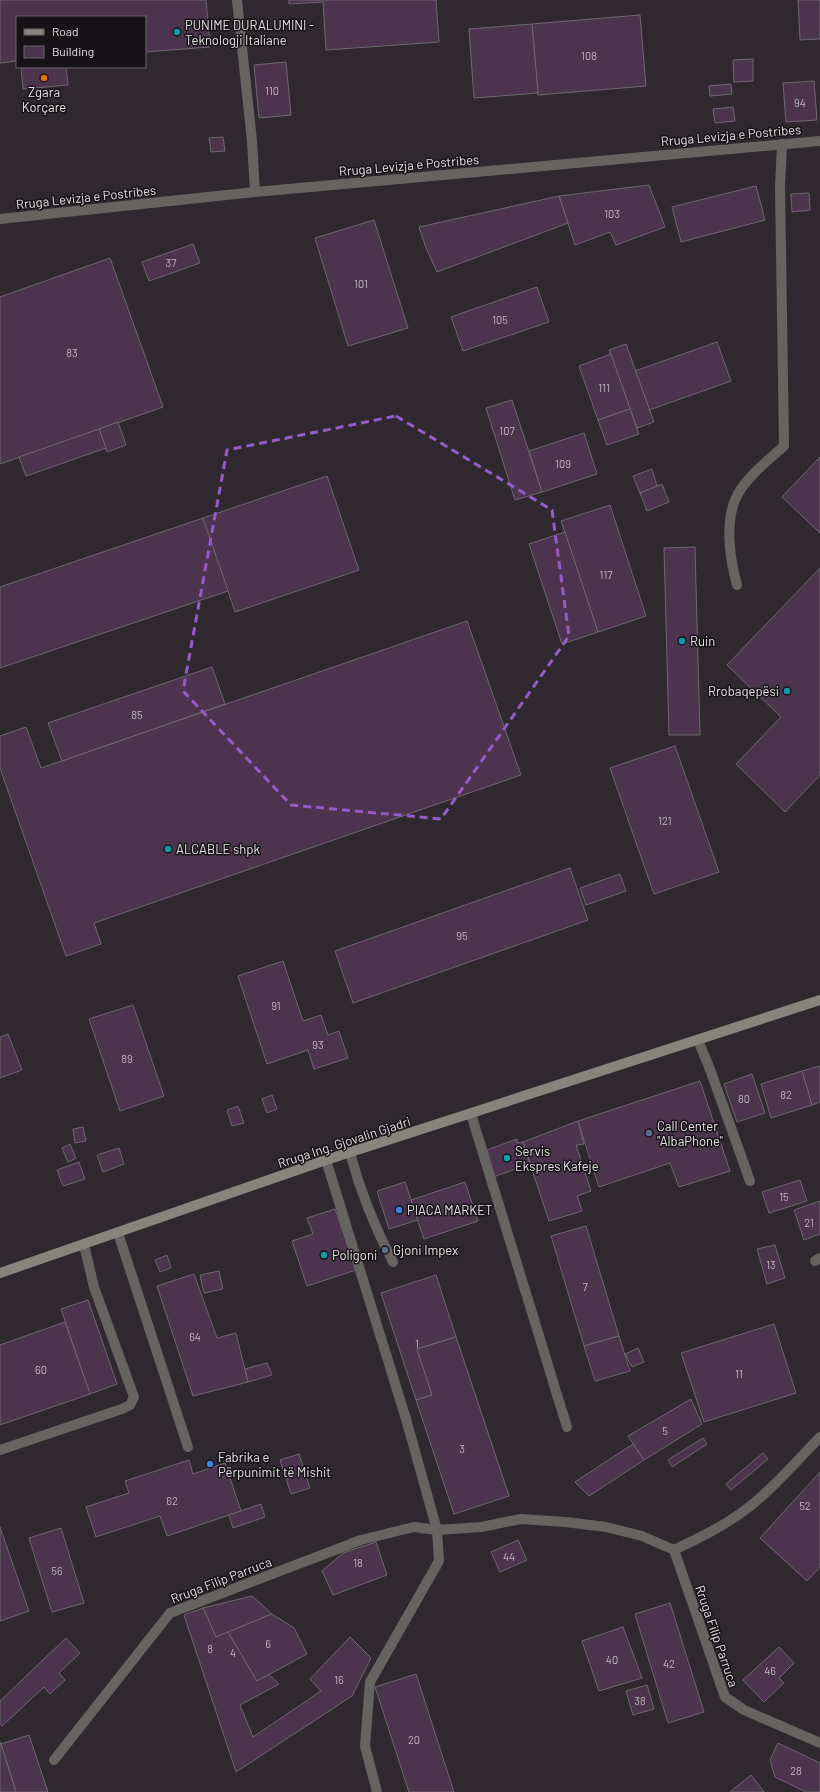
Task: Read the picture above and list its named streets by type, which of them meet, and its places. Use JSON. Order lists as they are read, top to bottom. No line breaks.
{"streets":{"main road":["Rruga Ing. Gjovalin Gjadri"],"street":["Rruga Levizja e Postribes","Rruga Filip Parruca"]},"places":["PUNIME DURALUMINI - Teknologji Italiane","Zgara Korçare","Ruin","Rrobaqepësi","ALCABLE shpk","Call Center \"AlbaPhone\"","Servis Ekspres Kafeje","PIACA MARKET","Gjoni Impex","Poligoni","Fabrika e Përpunimit të Mishit"],"house_numbers":["108","110","94","103","37","101","105","83","111","107","109","117","85","121","95","91","93","89","82","80","15","21","13","7","64","1","60","11","5","3","62","52","44","18","56","6","8","4","40","42","46","16","38","20","28"],"legend":["Road","Building"]}
